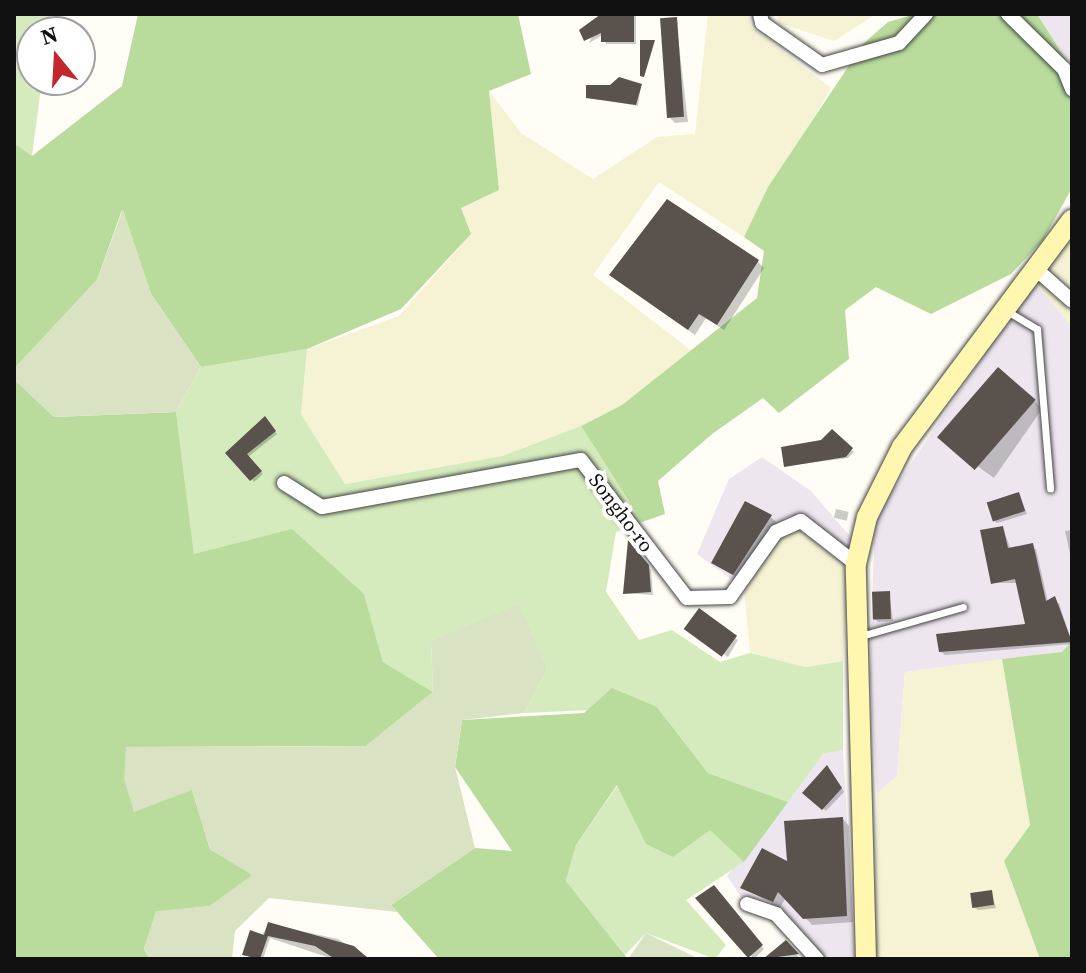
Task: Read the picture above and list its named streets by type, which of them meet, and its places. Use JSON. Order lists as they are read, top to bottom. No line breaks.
{"streets":{"street":["Songho-ro"]},"north":"top"}
